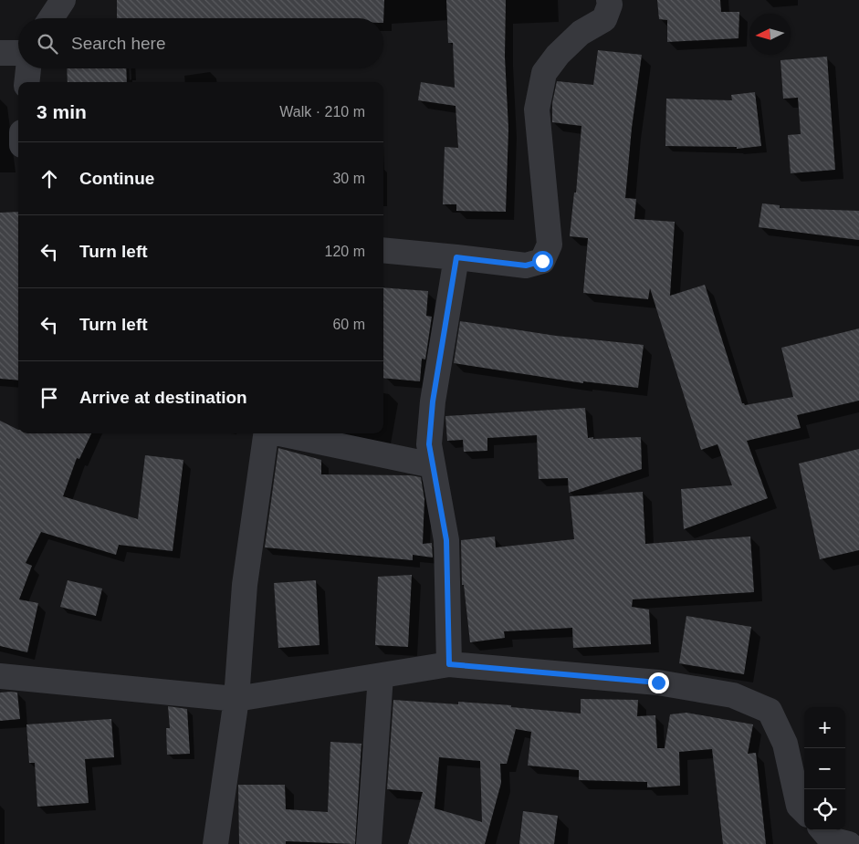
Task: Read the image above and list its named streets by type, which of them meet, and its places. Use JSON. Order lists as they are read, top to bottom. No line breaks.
{"north":"left","page":{"search":"Search here","heading":["3 min","Walk · 210 m"],"list":[["Continue","30 m"],["Turn left","120 m"],["Turn left","60 m"],"Arrive at destination"],"map_buttons":["+","−"]}}
